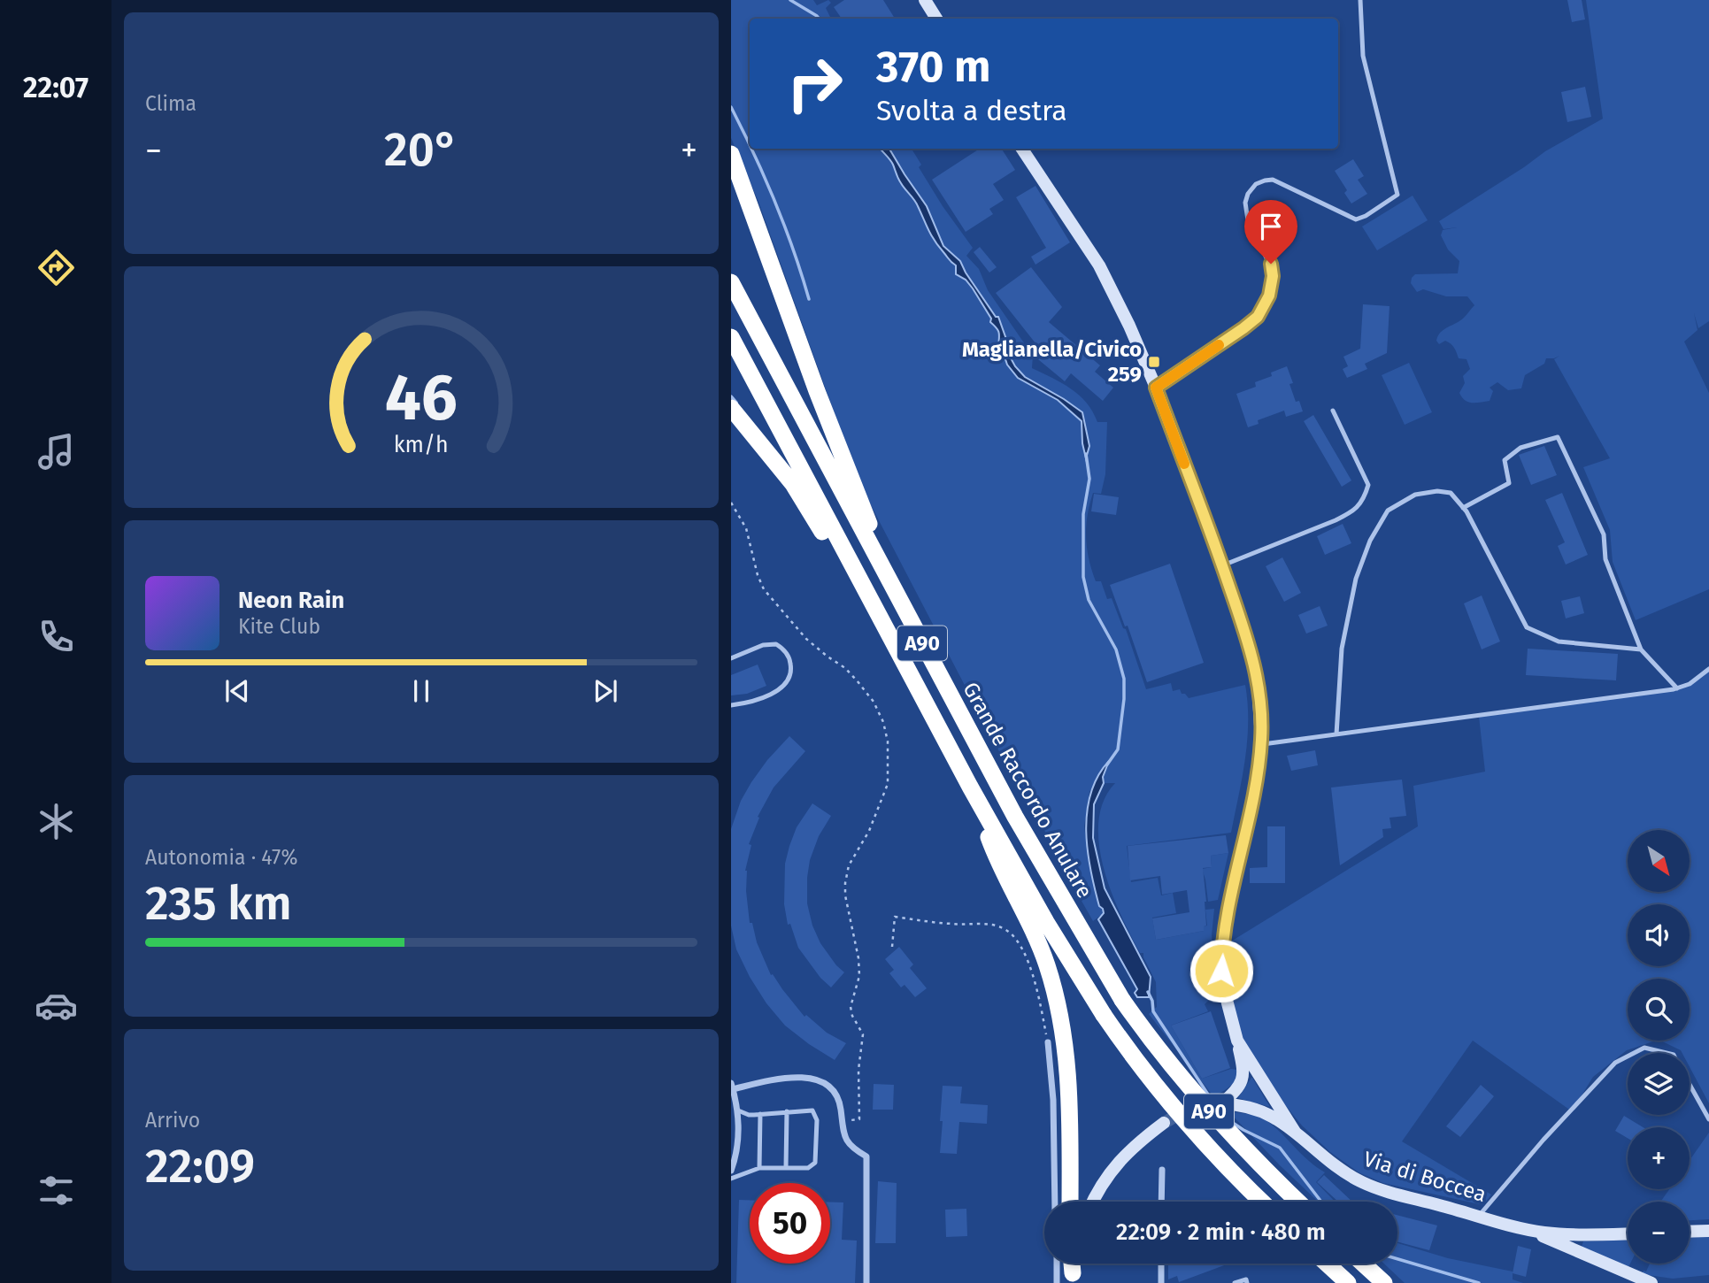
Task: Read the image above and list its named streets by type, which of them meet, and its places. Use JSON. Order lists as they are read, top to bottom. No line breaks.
{"streets":{"highway":["A90","Grande Raccordo Anulare"],"main road":["Via di Boccea"]},"places":{"transit":["Maglianella/Civico 259"]},"north":"bottom right","page":{"tabs":"22:07","tile":["Clima",["Autonomia · 47%","235 km"],["Arrivo","22:09"]],"turn":["370 m","Svolta a destra"],"heat":["−","20°","+"],"song":["Neon Rain","Kite Club"],"map_buttons":["+","−"],"limit":"50","trip":"22:09 · 2 min · 480 m","gauge":["46","km/h"]}}
